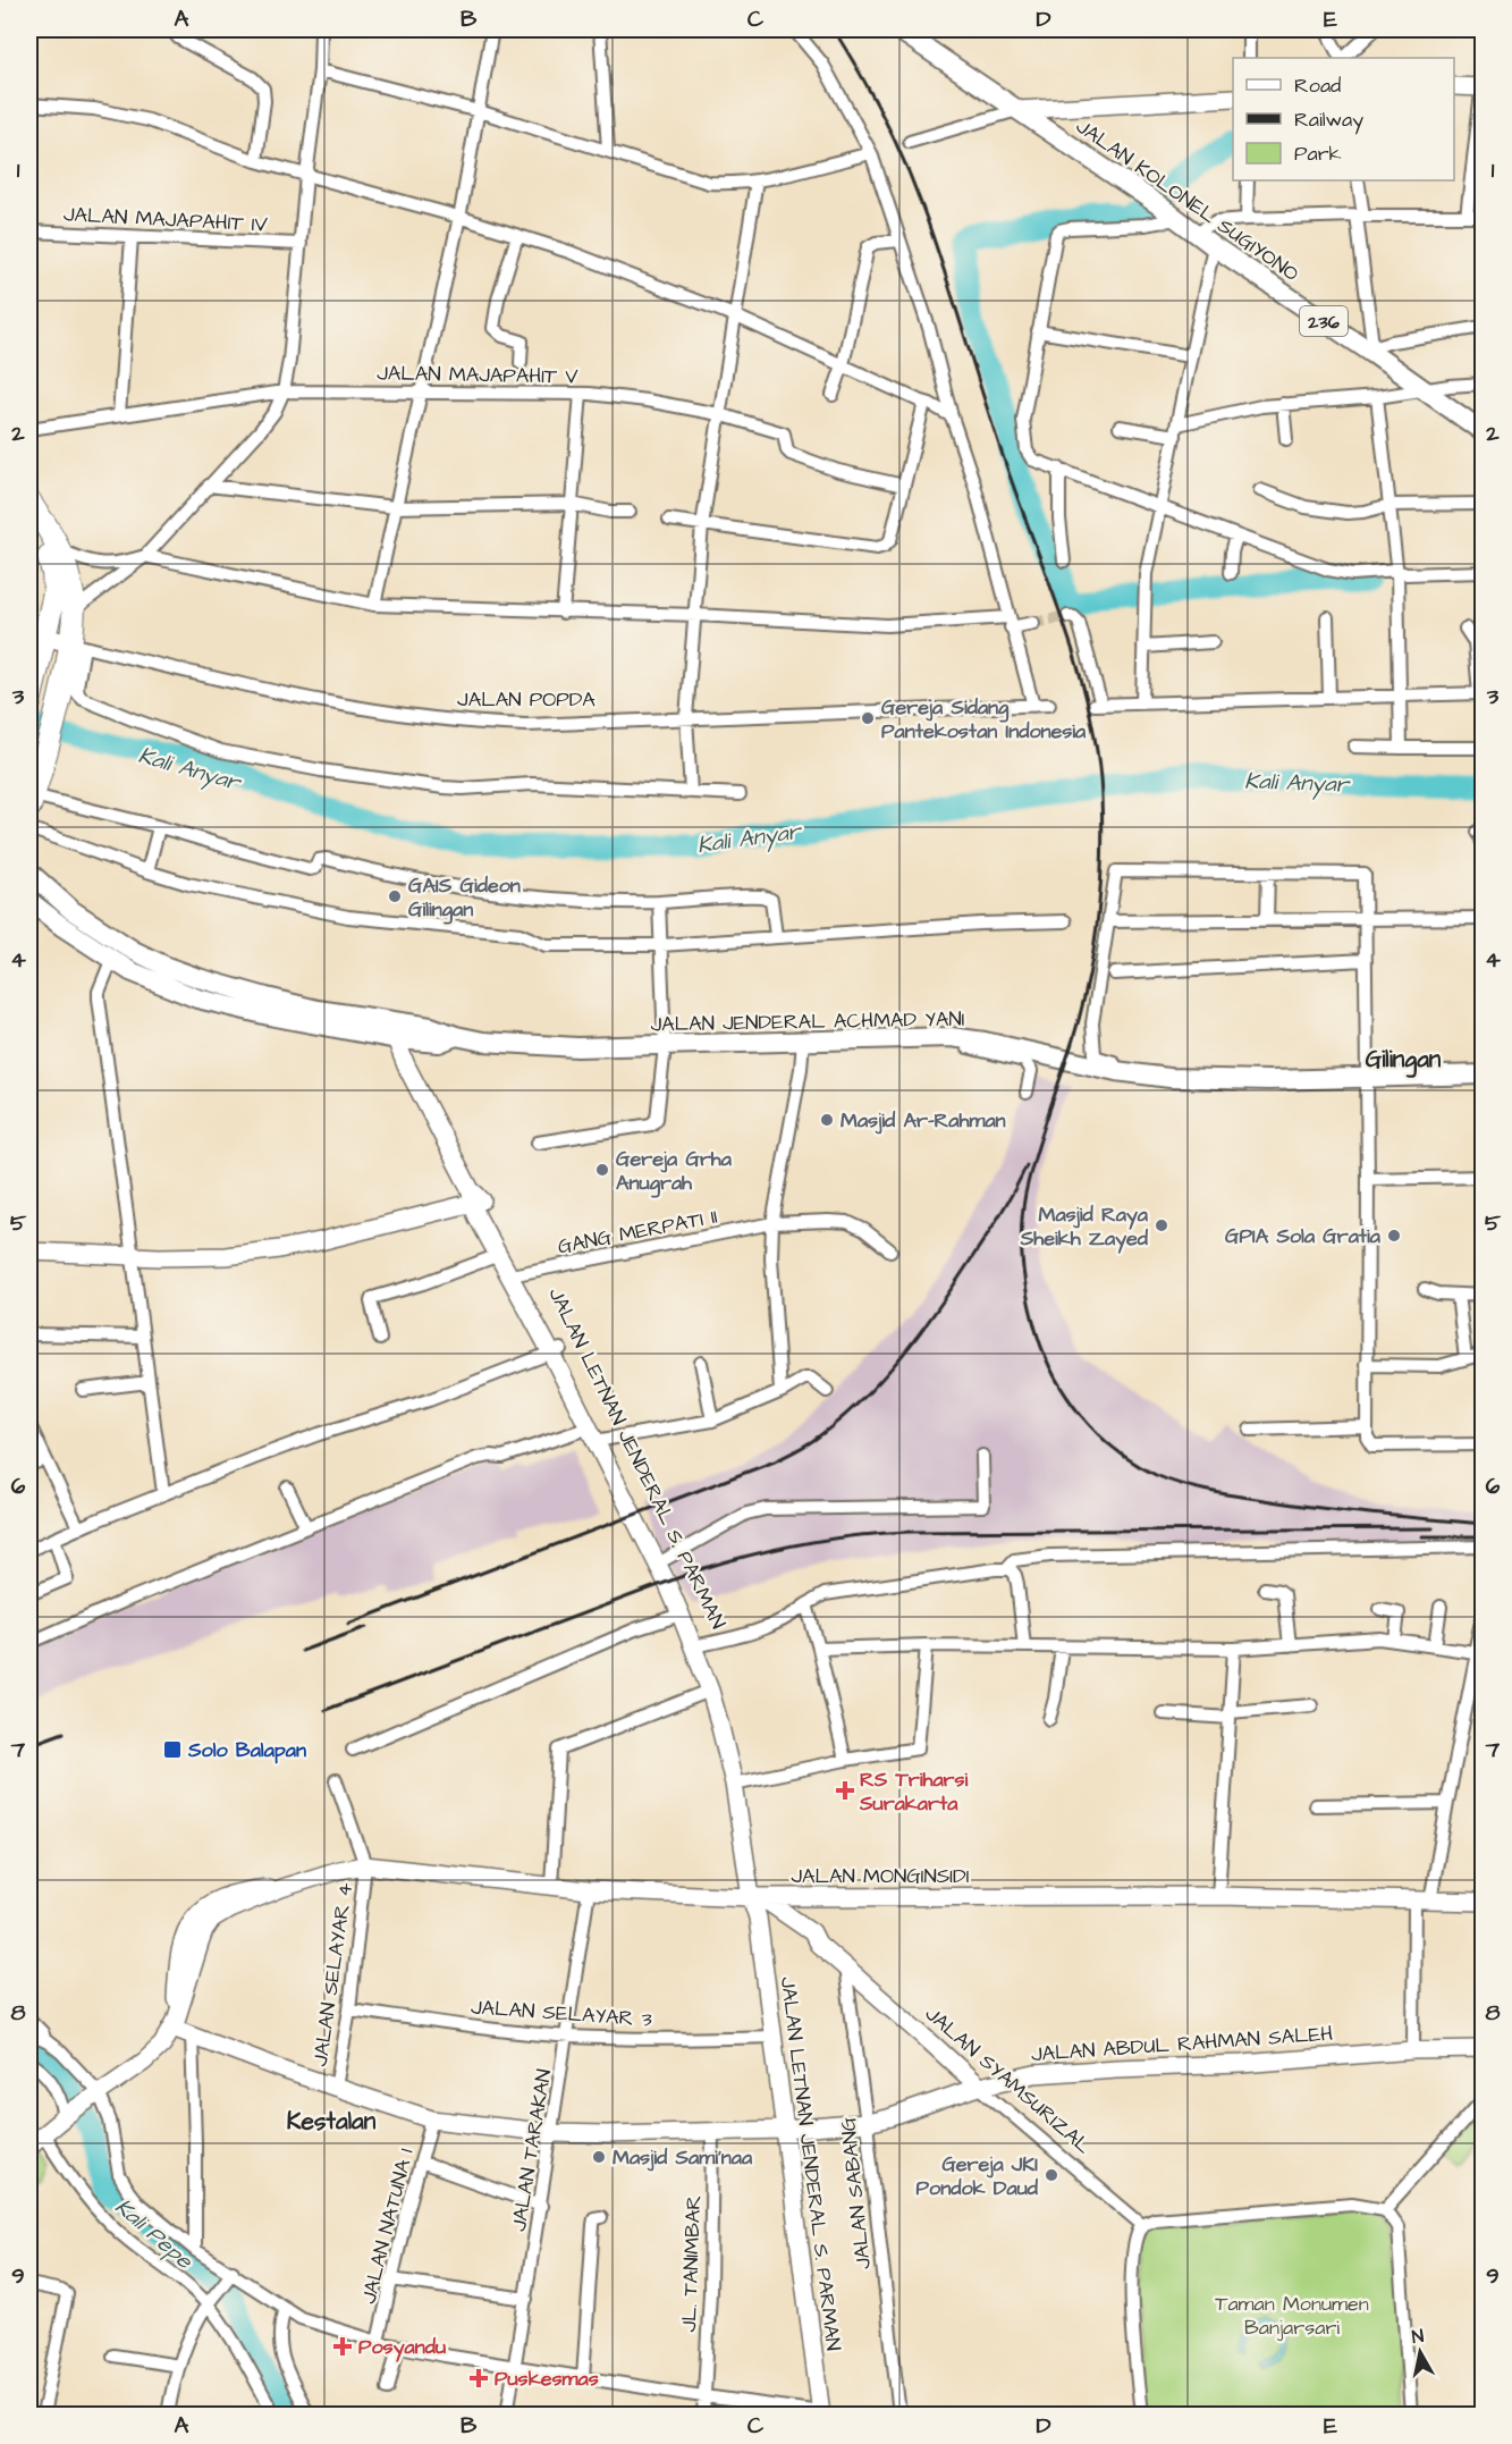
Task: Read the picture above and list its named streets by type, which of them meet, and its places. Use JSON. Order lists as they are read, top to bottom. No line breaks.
{"streets":{"main road":["JALAN KOLONEL SUGIYONO","236","JALAN POPDA","JALAN JENDERAL ACHMAD YANI","JALAN LETNAN JENDERAL S. PARMAN","JALAN MONGINSIDI","JALAN ABDUL RAHMAN SALEH","JALAN SYAMSURIZAL"],"street":["JALAN MAJAPAHIT IV","JALAN MAJAPAHIT V","GANG MERPATI II","JALAN SELAYAR 4","JALAN SELAYAR 3","JALAN TARAKAN","JALAN SABANG","JALAN NATUNA 1","JL. TANIMBAR"]},"crossings":[["JALAN JENDERAL ACHMAD YANI","JALAN LETNAN JENDERAL S. PARMAN"],["GANG MERPATI II","JALAN LETNAN JENDERAL S. PARMAN"],["JALAN LETNAN JENDERAL S. PARMAN","JALAN MONGINSIDI"],["JALAN LETNAN JENDERAL S. PARMAN","JALAN SELAYAR 3"],["JALAN LETNAN JENDERAL S. PARMAN","JALAN ABDUL RAHMAN SALEH"],["JALAN LETNAN JENDERAL S. PARMAN","JALAN SYAMSURIZAL"],["JALAN MONGINSIDI","JALAN SELAYAR 4"],["JALAN MONGINSIDI","JALAN ABDUL RAHMAN SALEH"],["JALAN MONGINSIDI","JALAN SYAMSURIZAL"],["JALAN MONGINSIDI","JALAN TARAKAN"],["JALAN SELAYAR 4","JALAN SELAYAR 3"],["JALAN SELAYAR 4","JALAN ABDUL RAHMAN SALEH"],["JALAN SELAYAR 3","JALAN TARAKAN"],["JALAN ABDUL RAHMAN SALEH","JALAN SYAMSURIZAL"],["JALAN ABDUL RAHMAN SALEH","JALAN TARAKAN"],["JALAN ABDUL RAHMAN SALEH","JALAN SABANG"],["JALAN ABDUL RAHMAN SALEH","JALAN NATUNA 1"],["JALAN ABDUL RAHMAN SALEH","JL. TANIMBAR"],["JALAN SYAMSURIZAL","JALAN SABANG"]],"districts":["Gilingan","Kestalan"],"water":["Kali Anyar","Kali Pepe"],"parks":["Taman Monumen Banjarsari"],"places":{"other":["Gereja Sidang Pantekostan Indonesia","GAIS Gideon Gilingan","Masjid Ar-Rahman","Gereja Grha Anugrah","Masjid Raya Sheikh Zayed","GPIA Sola Gratia","Masjid Sami'naa","Gereja JKI Pondok Daud"],"transit":["Solo Balapan"],"health":["RS Triharsi Surakarta","Posyandu","Puskesmas"]},"legend":["Road","Railway","Park"],"north":"top","grid":{"columns":["A","B","C","D","E"],"rows":["1","2","3","4","5","6","7","8","9"]}}
